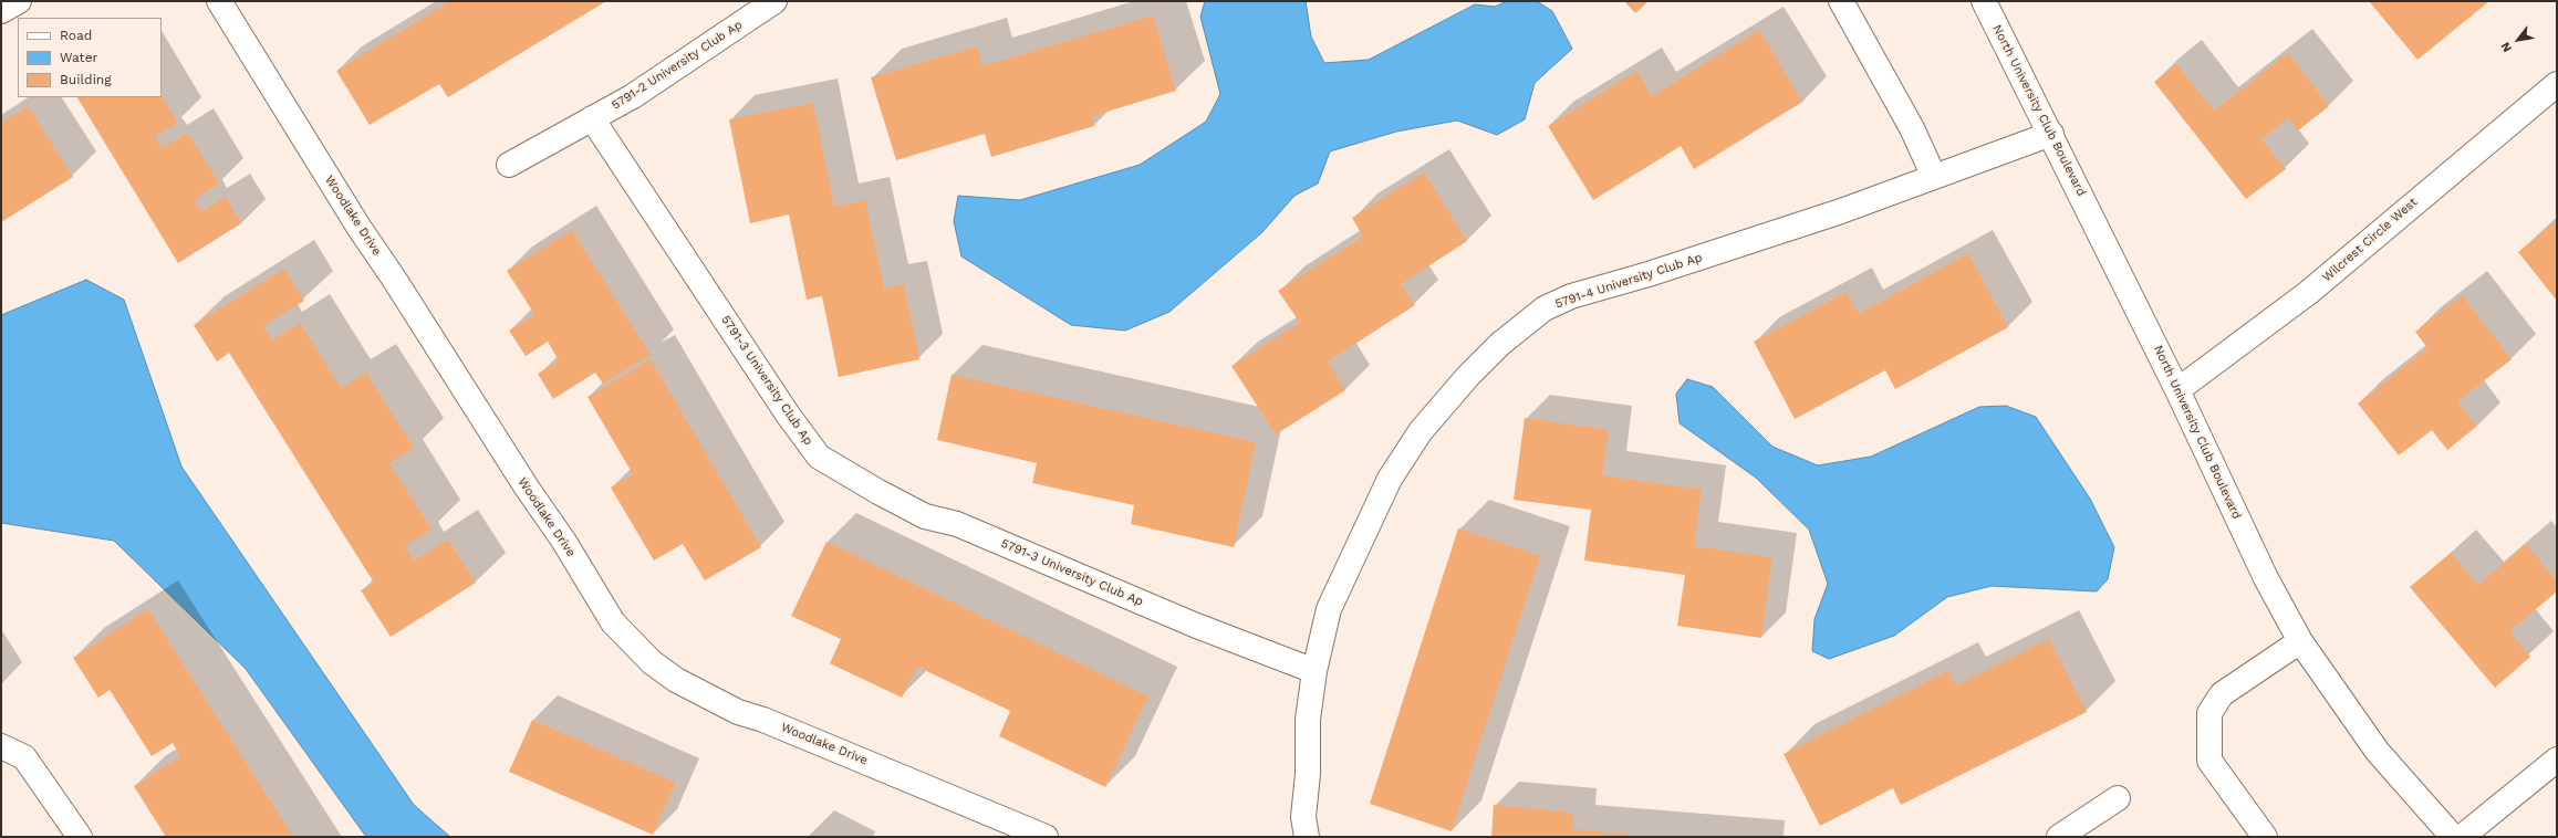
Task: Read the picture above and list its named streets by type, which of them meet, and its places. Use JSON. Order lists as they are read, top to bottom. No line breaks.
{"streets":{"street":["5791-2 University Club Ap","North University Club Boulevard","Woodlake Drive","Wilcrest Circle West","5791-4 University Club Ap","5791-3 University Club Ap"]},"crossings":[["5791-2 University Club Ap","5791-3 University Club Ap"],["North University Club Boulevard","Wilcrest Circle West"],["North University Club Boulevard","5791-4 University Club Ap"],["5791-4 University Club Ap","5791-3 University Club Ap"]],"legend":["Road","Water","Building"],"north":"bottom left"}
